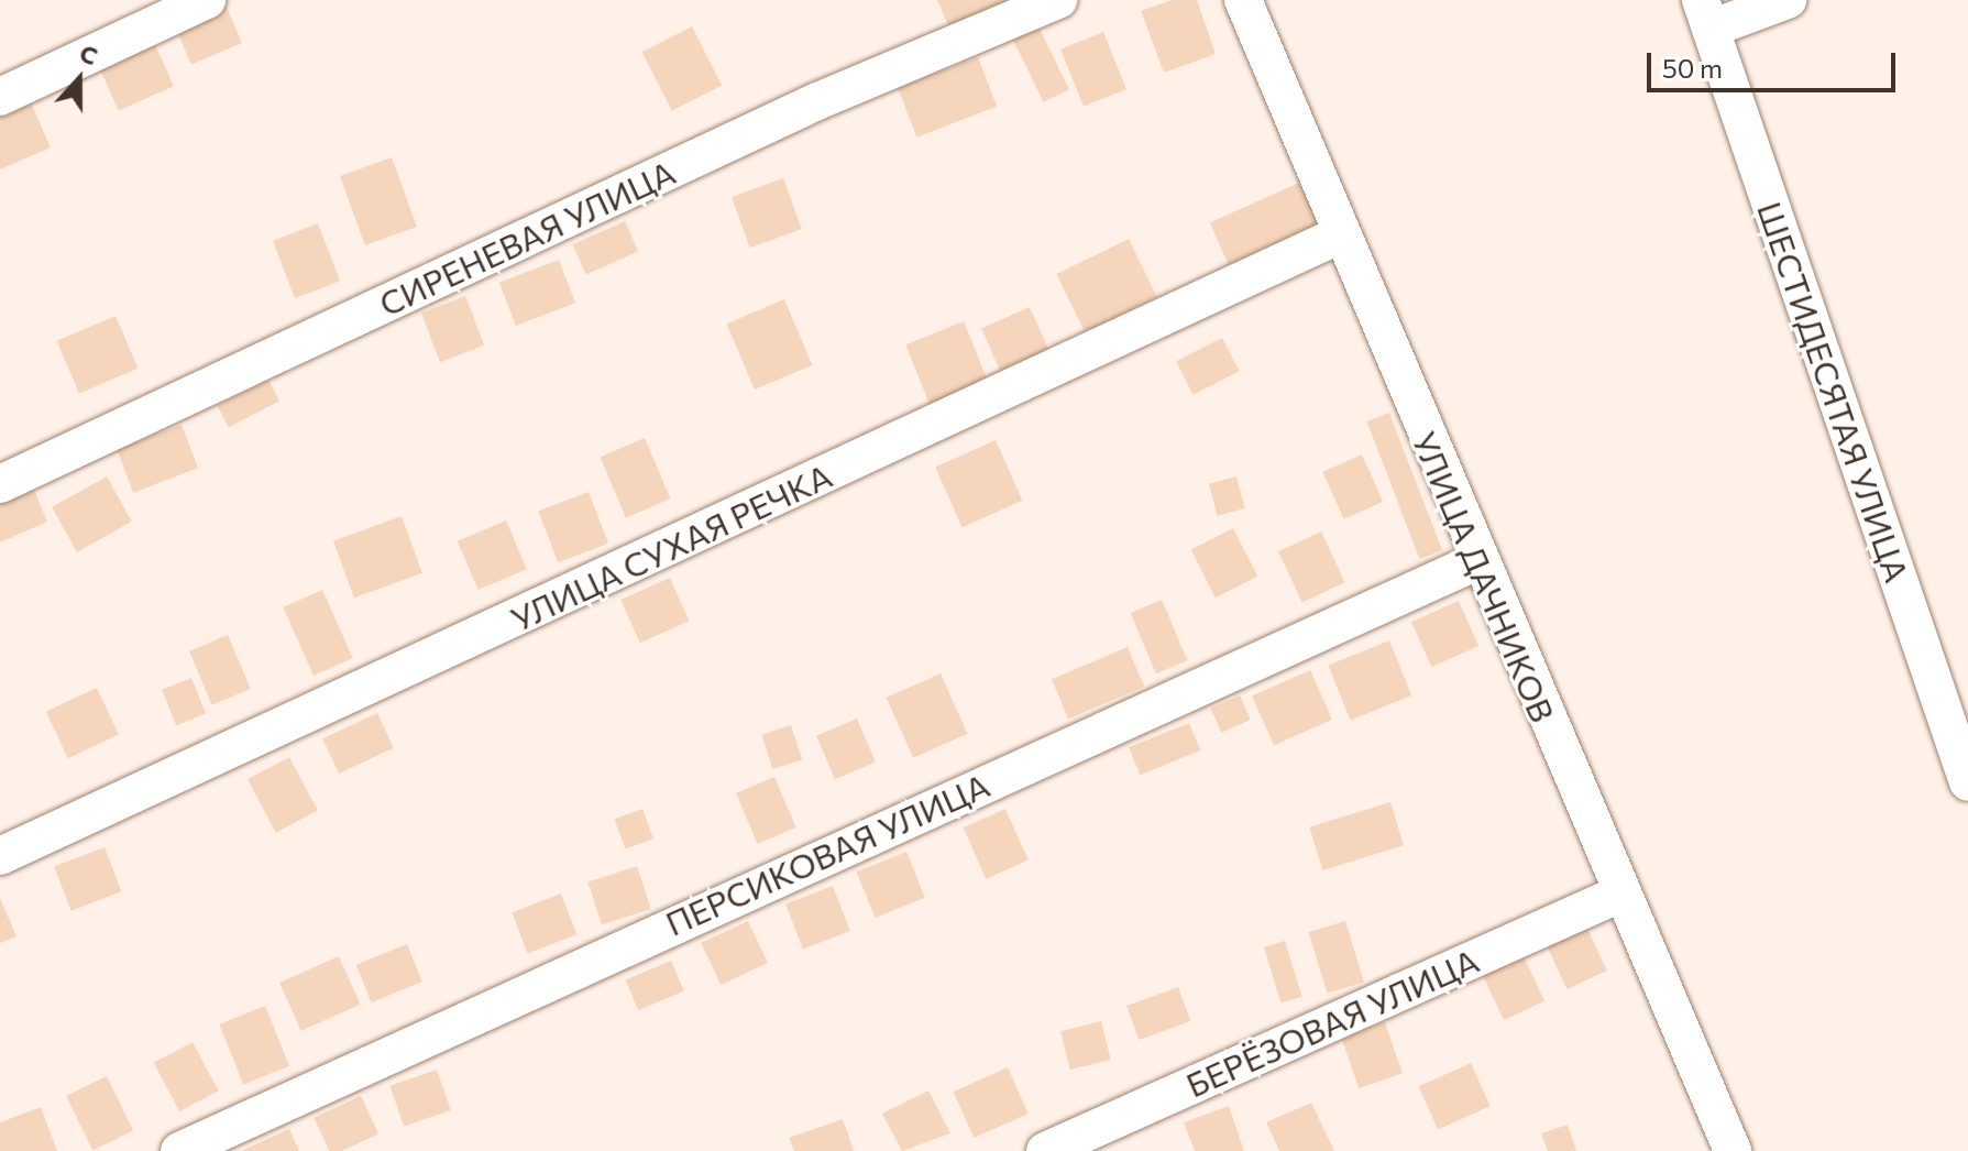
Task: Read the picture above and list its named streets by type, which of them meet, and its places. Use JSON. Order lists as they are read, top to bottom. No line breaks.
{"streets":{"street":["СИРЕНЕВАЯ УЛИЦА","ШЕСТИДЕСЯТАЯ УЛИЦА","УЛИЦА СУХАЯ РЕЧКА","УЛИЦА ДАЧНИКОВ","ПЕРСИКОВАЯ УЛИЦА","БЕРЁЗОВАЯ УЛИЦА"]},"crossings":[["УЛИЦА СУХАЯ РЕЧКА","УЛИЦА ДАЧНИКОВ"],["УЛИЦА ДАЧНИКОВ","ПЕРСИКОВАЯ УЛИЦА"],["УЛИЦА ДАЧНИКОВ","БЕРЁЗОВАЯ УЛИЦА"]],"scale_bar":"50 m","north":"top"}
